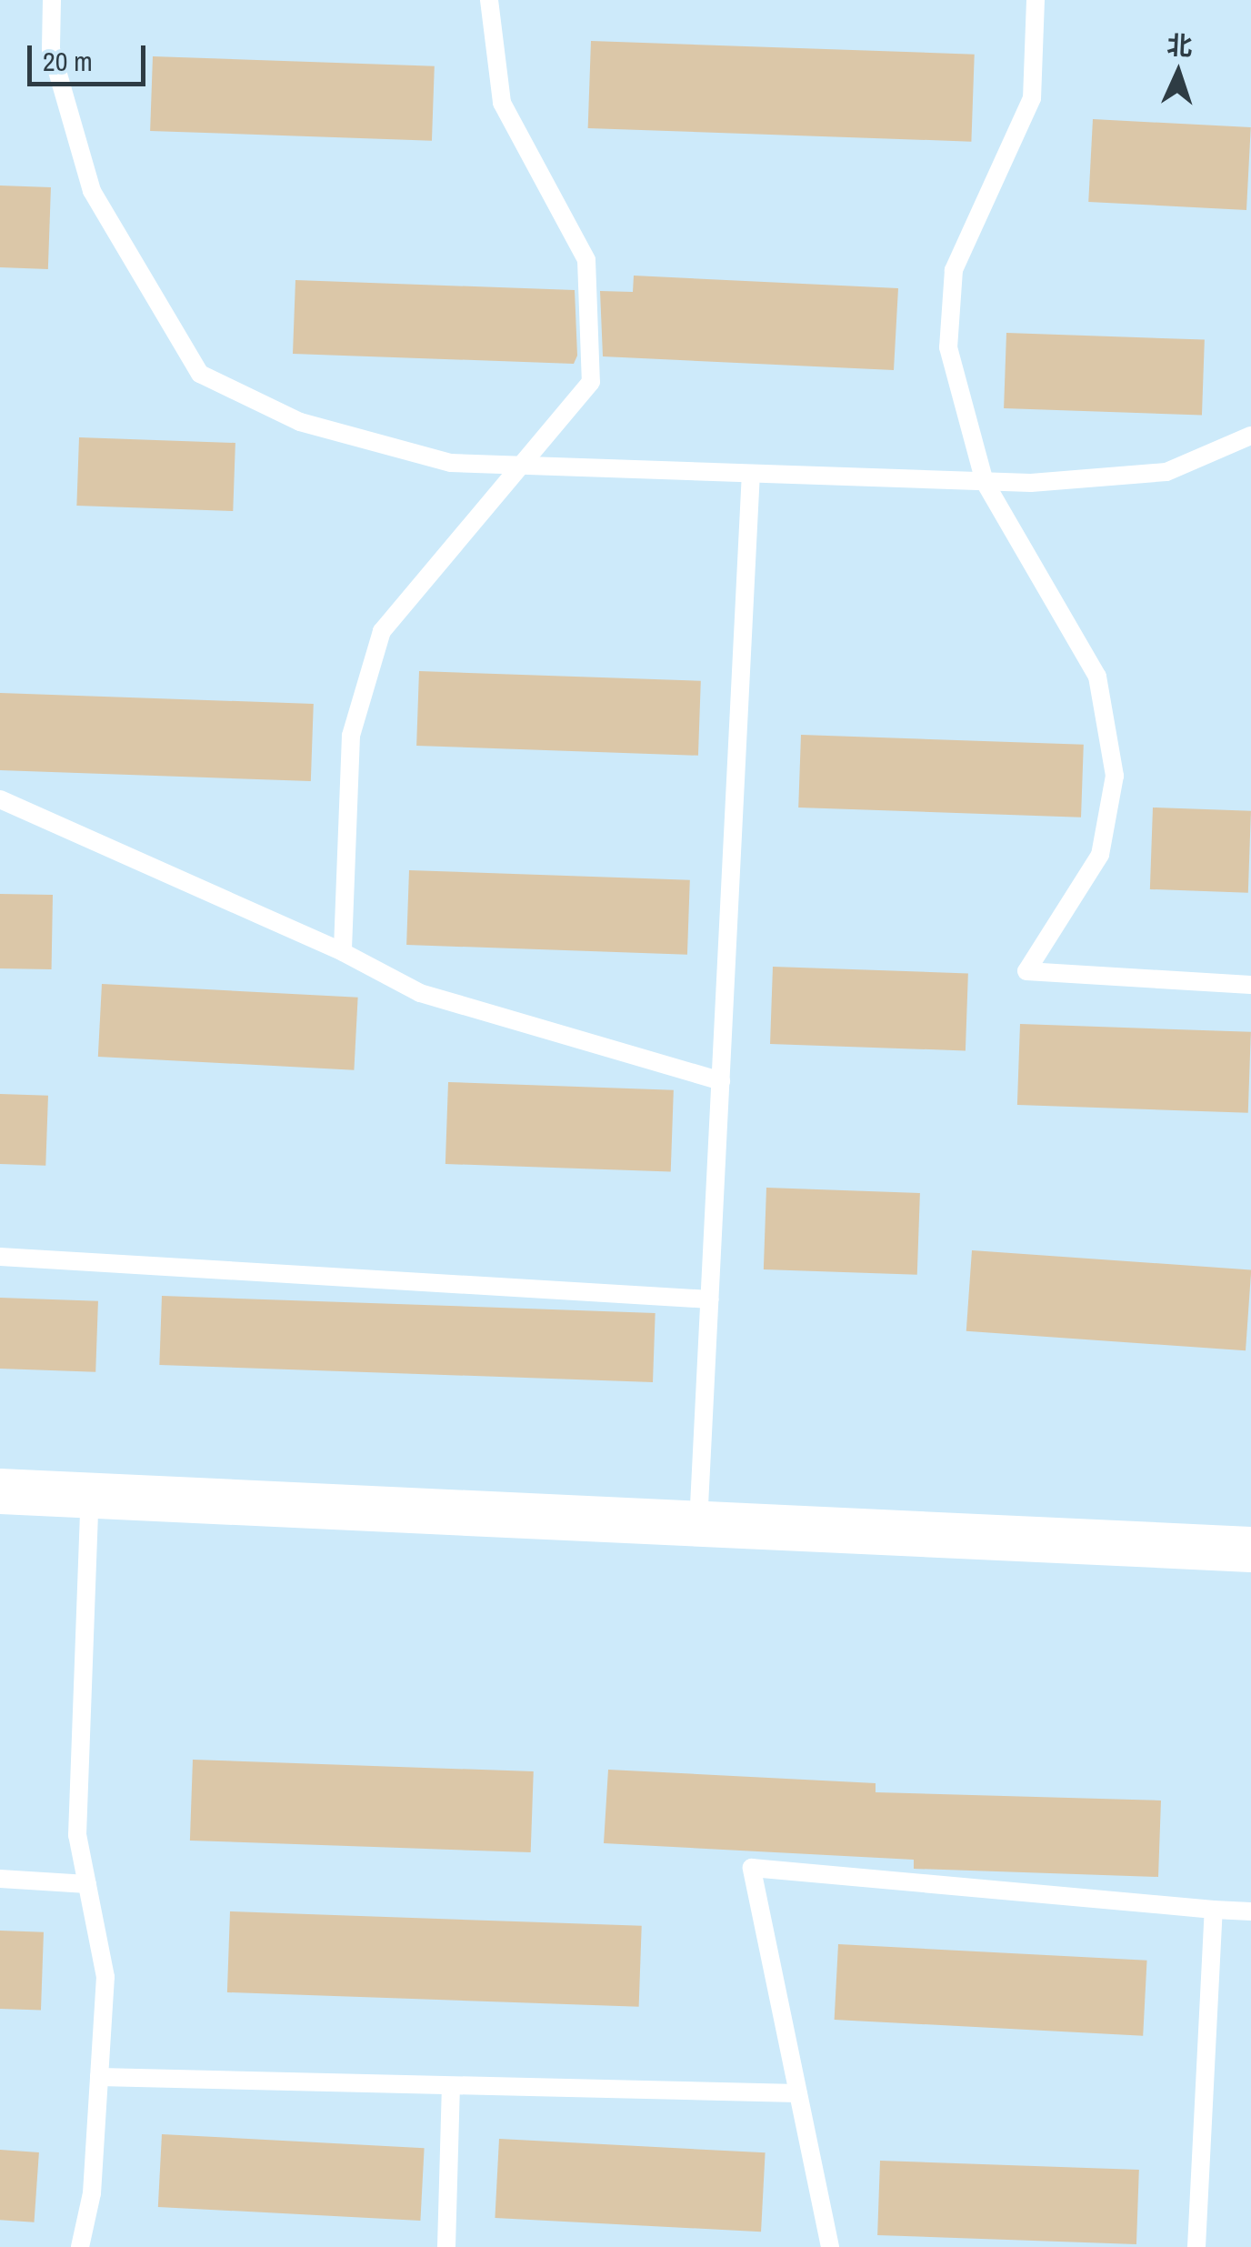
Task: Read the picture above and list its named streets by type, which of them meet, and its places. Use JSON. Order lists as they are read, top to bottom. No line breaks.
{"scale_bar":"20 m","north":"top"}
